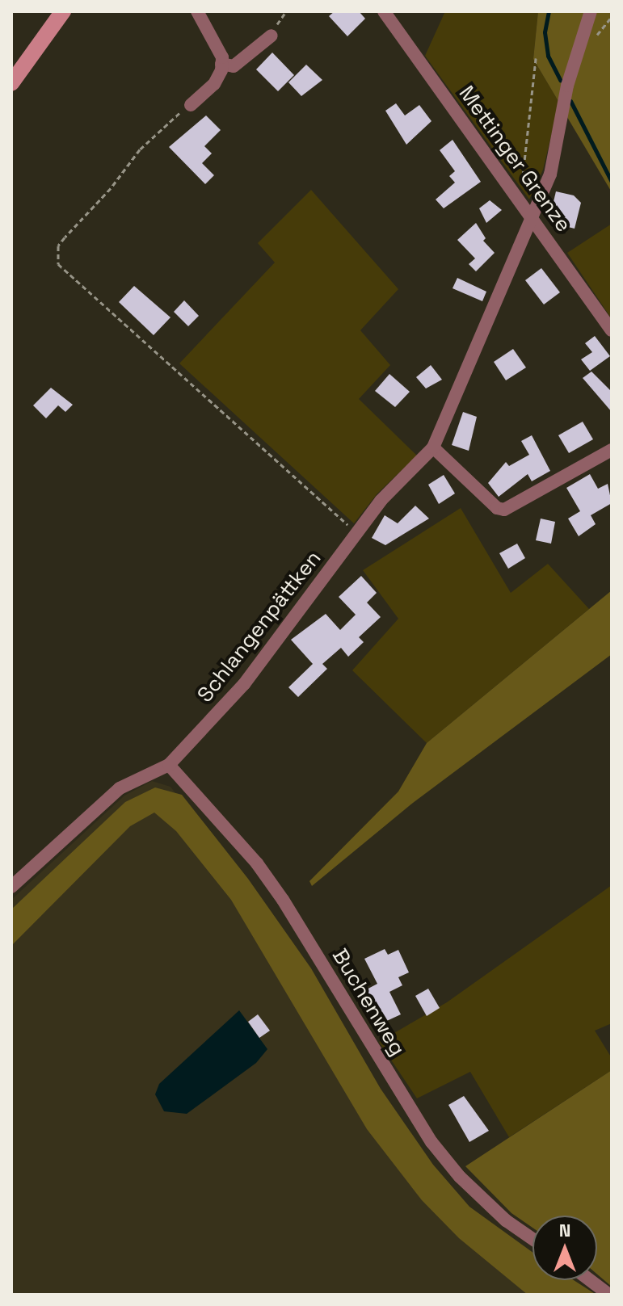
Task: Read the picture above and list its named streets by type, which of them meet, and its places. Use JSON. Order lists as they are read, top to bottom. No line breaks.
{"streets":{"street":["Mettinger Grenze","Schlangenpättken","Buchenweg"]},"crossings":[["Mettinger Grenze","Schlangenpättken"],["Schlangenpättken","Buchenweg"]],"north":"top"}
